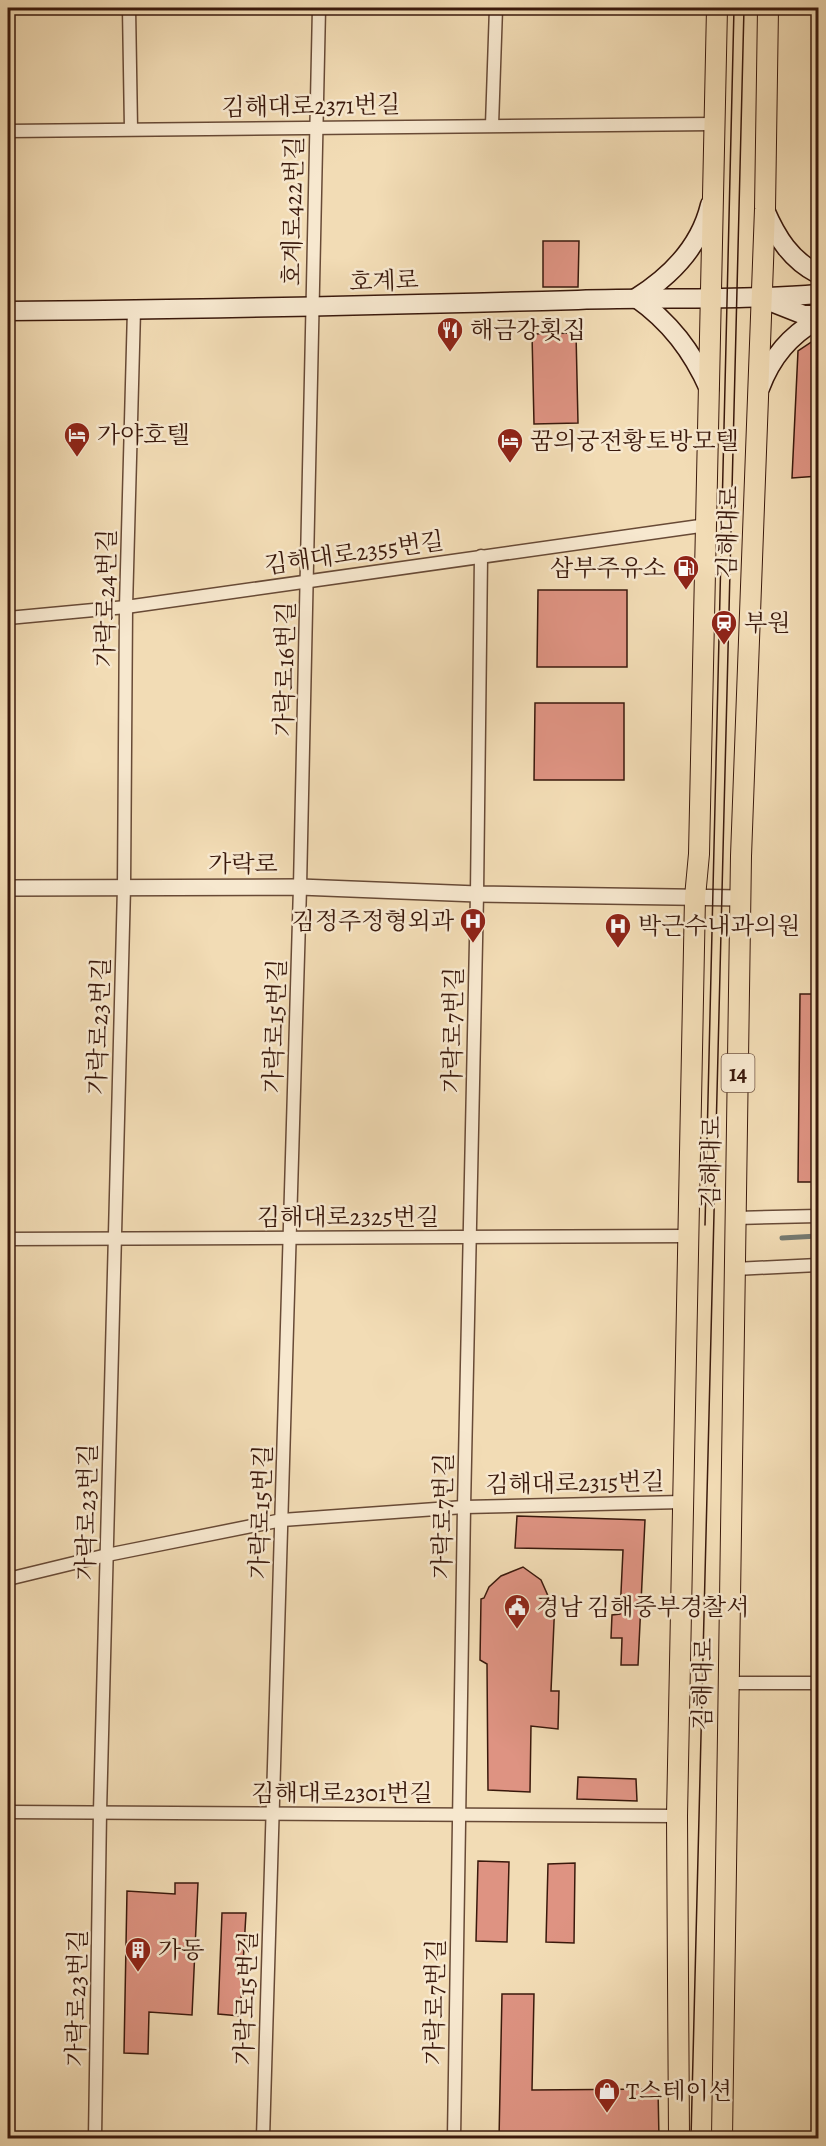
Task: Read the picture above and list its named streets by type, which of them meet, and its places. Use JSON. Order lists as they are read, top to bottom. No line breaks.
{"streets":{"main road":["호계로","김해대로","14"],"street":["김해대로2371번길","호계로422번길","김해대로2355번길","가락로24번길","가락로16번길","가락로","가락로23번길","가락로15번길","가락로7번길","김해대로2325번길","김해대로2315번길","김해대로2301번길"]},"crossings":[["김해대로2371번길","호계로422번길"],["김해대로2371번길","김해대로"],["호계로422번길","호계로"],["호계로422번길","가락로16번길"],["호계로","김해대로"],["호계로","가락로24번길"],["호계로","가락로16번길"],["김해대로","김해대로2355번길"],["김해대로","가락로"],["김해대로","김해대로2325번길"],["김해대로","김해대로2315번길"],["김해대로","김해대로2301번길"],["김해대로2355번길","가락로24번길"],["김해대로2355번길","가락로16번길"],["가락로24번길","가락로"],["가락로24번길","가락로23번길"],["가락로16번길","가락로"],["가락로16번길","가락로15번길"],["가락로","가락로23번길"],["가락로","가락로15번길"],["가락로","가락로7번길"],["가락로23번길","김해대로2325번길"],["가락로23번길","김해대로2315번길"],["가락로23번길","김해대로2301번길"],["가락로15번길","김해대로2325번길"],["가락로15번길","김해대로2315번길"],["가락로15번길","김해대로2301번길"],["가락로7번길","김해대로2325번길"],["가락로7번길","김해대로2315번길"],["가락로7번길","김해대로2301번길"]],"places":{"restaurant":["해금강횟집"],"hotel":["가야호텔","꿈의궁전황토방모텔"],"fuel station":["삼부주유소"],"station":["부원"],"hospital":["김정주정형외과","박근수내과의원"],"public building":["경남 김해중부경찰서"],"building":["가동"],"shop":["T스테이션"]}}
